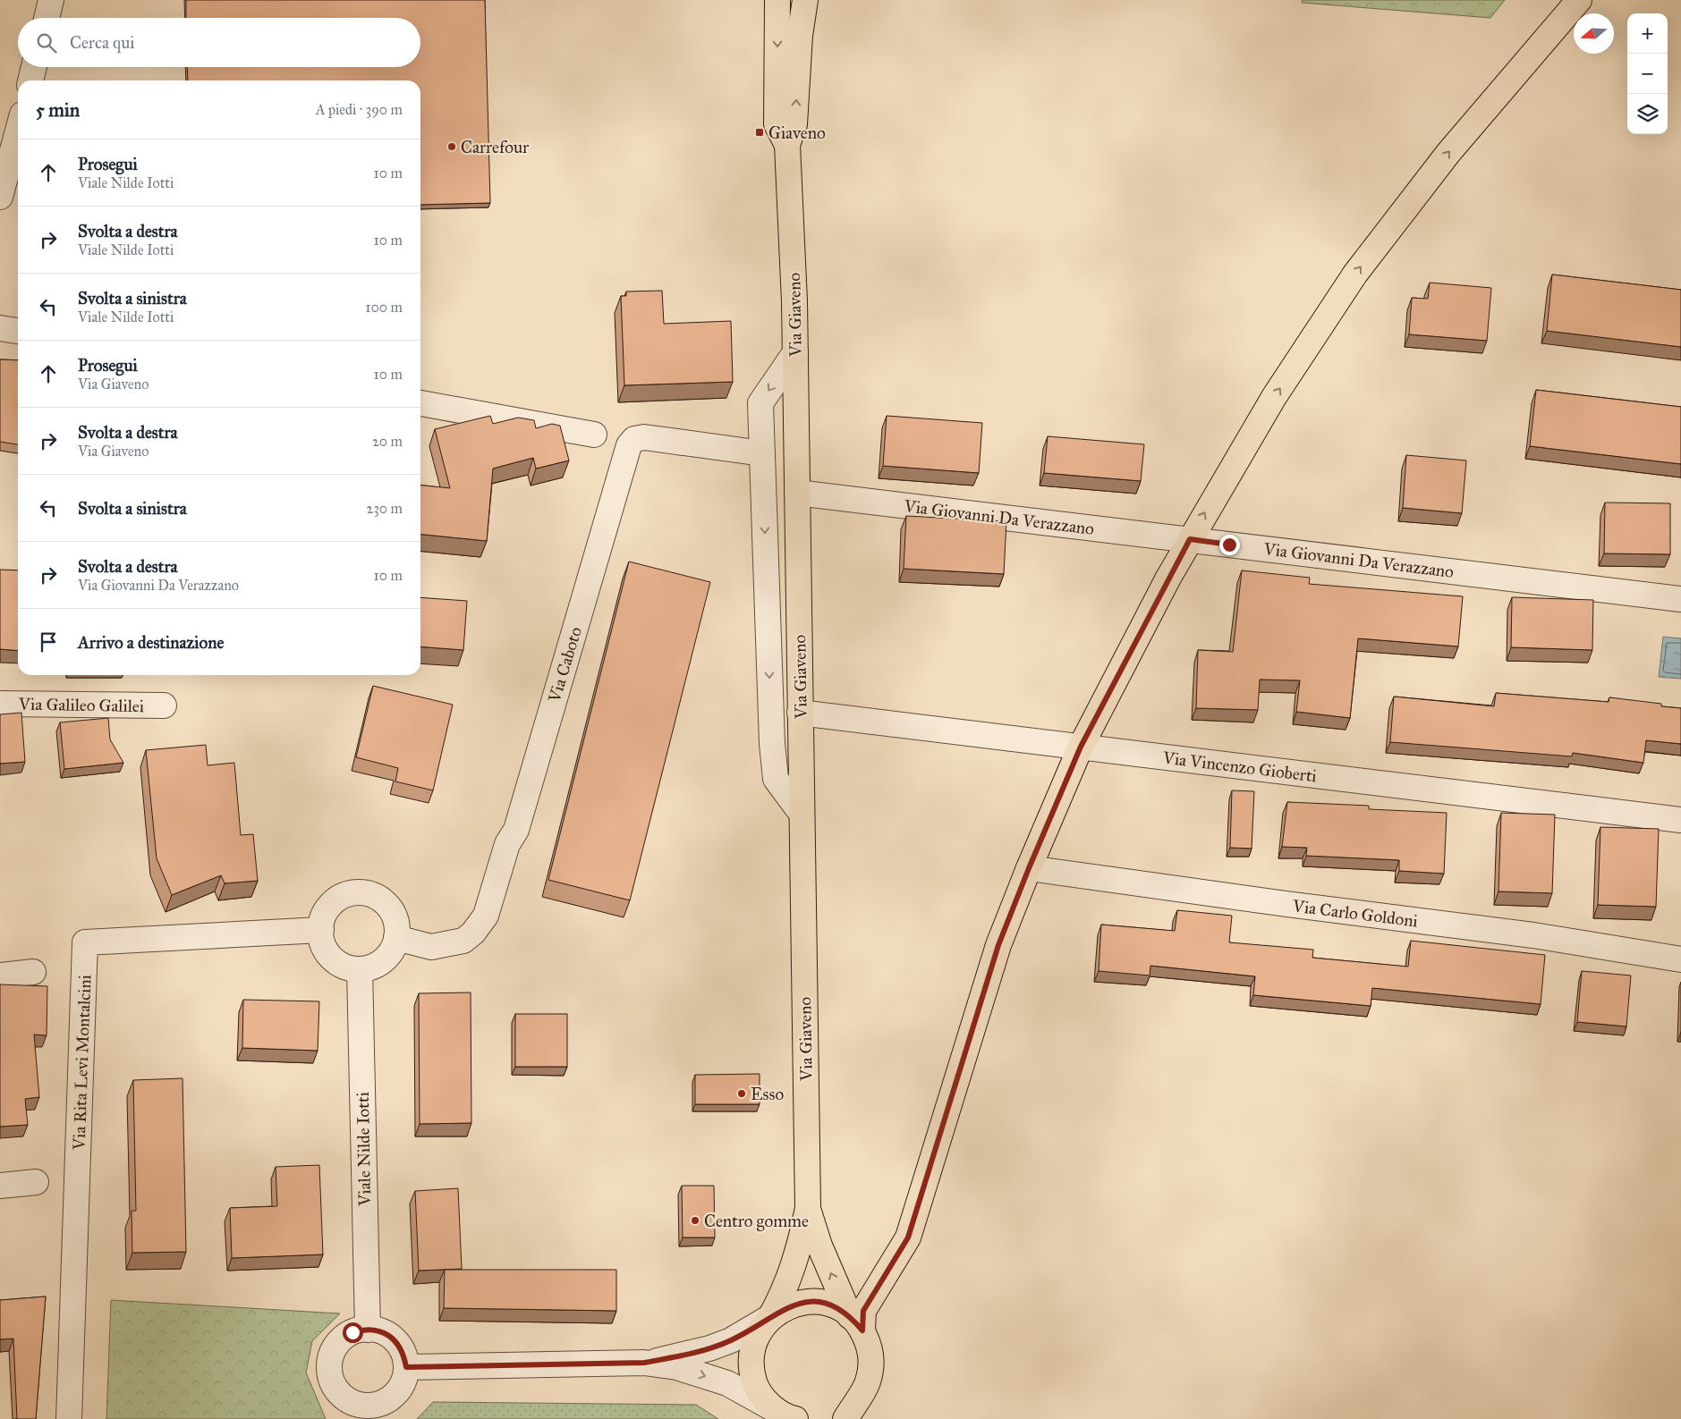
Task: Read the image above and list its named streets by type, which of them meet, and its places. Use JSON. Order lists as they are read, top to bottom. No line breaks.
{"streets":{"main road":["Via Giaveno"],"street":["Via Giovanni Da Verazzano","Via Caboto","Via Galileo Galilei","Via Vincenzo Gioberti","Via Carlo Goldoni","Via Rita Levi Montalcini","Viale Nilde Iotti"]},"crossings":[["Via Giaveno","Via Giovanni Da Verazzano"],["Via Giaveno","Via Vincenzo Gioberti"],["Via Caboto","Via Rita Levi Montalcini"],["Via Caboto","Viale Nilde Iotti"],["Via Rita Levi Montalcini","Viale Nilde Iotti"]],"places":{"transit":["Giaveno"],"other":["Carrefour","Esso","Centro gomme"]},"north":"left","page":{"map_buttons":["+","−"],"search":"Cerca qui","heading":["5 min","A piedi · 390 m"],"list":[["Prosegui","Viale Nilde Iotti","10 m"],["Svolta a destra","Viale Nilde Iotti","10 m"],["Svolta a sinistra","Viale Nilde Iotti","100 m"],["Prosegui","Via Giaveno","10 m"],["Svolta a destra","Via Giaveno","20 m"],["Svolta a sinistra","230 m"],["Svolta a destra","Via Giovanni Da Verazzano","10 m"],"Arrivo a destinazione"]}}
